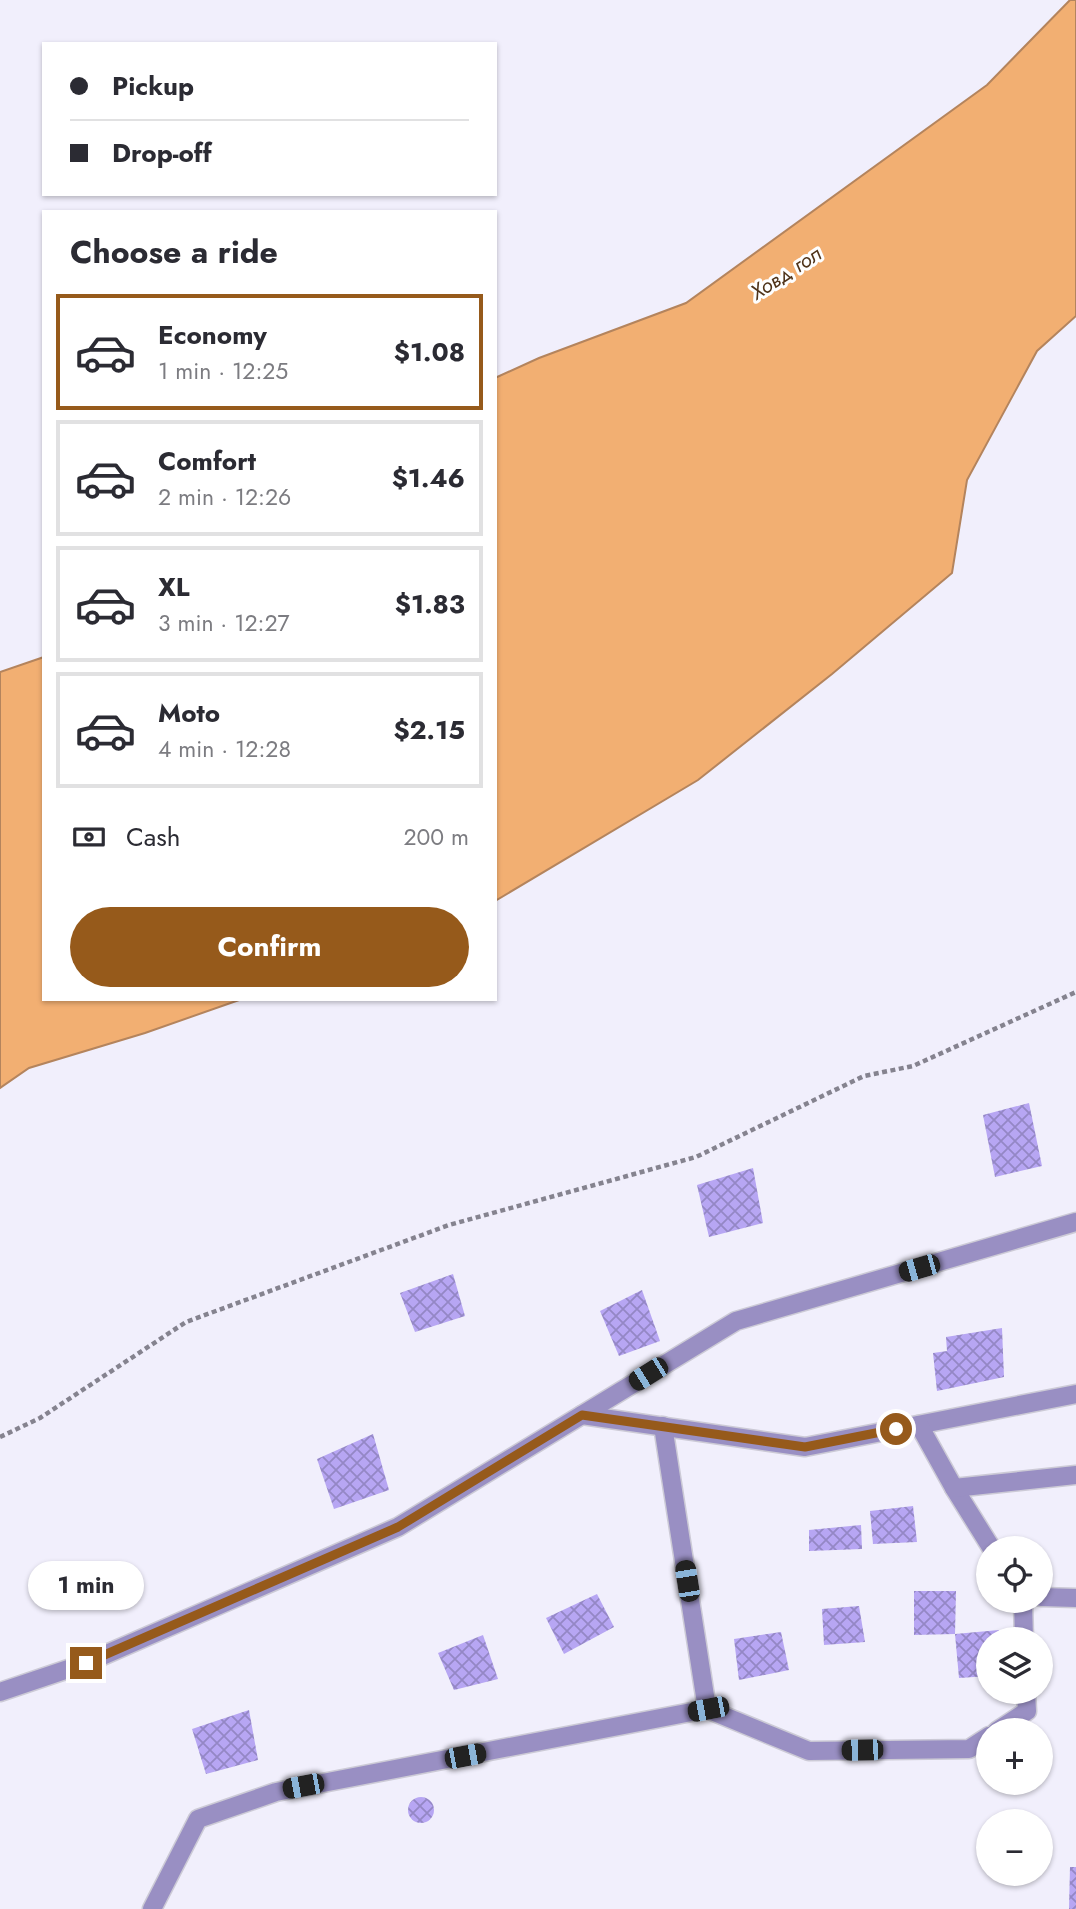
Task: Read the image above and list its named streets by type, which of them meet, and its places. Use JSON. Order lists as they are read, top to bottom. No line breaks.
{"water":["Ховд гол"],"page":{"banner":["Pickup","Drop-off"],"heading":"Choose a ride","list":[{"name":"Economy","note":"1 min · 12:25","value":"$1.08"},{"name":"Comfort","note":"2 min · 12:26","value":"$1.46"},{"name":"XL","note":"3 min · 12:27","value":"$1.83"},{"name":"Moto","note":"4 min · 12:28","value":"$2.15"}],"pay":["Cash","200 m"],"buttons":"Confirm","map_buttons":["+","−"],"bubble":"1 min"}}
